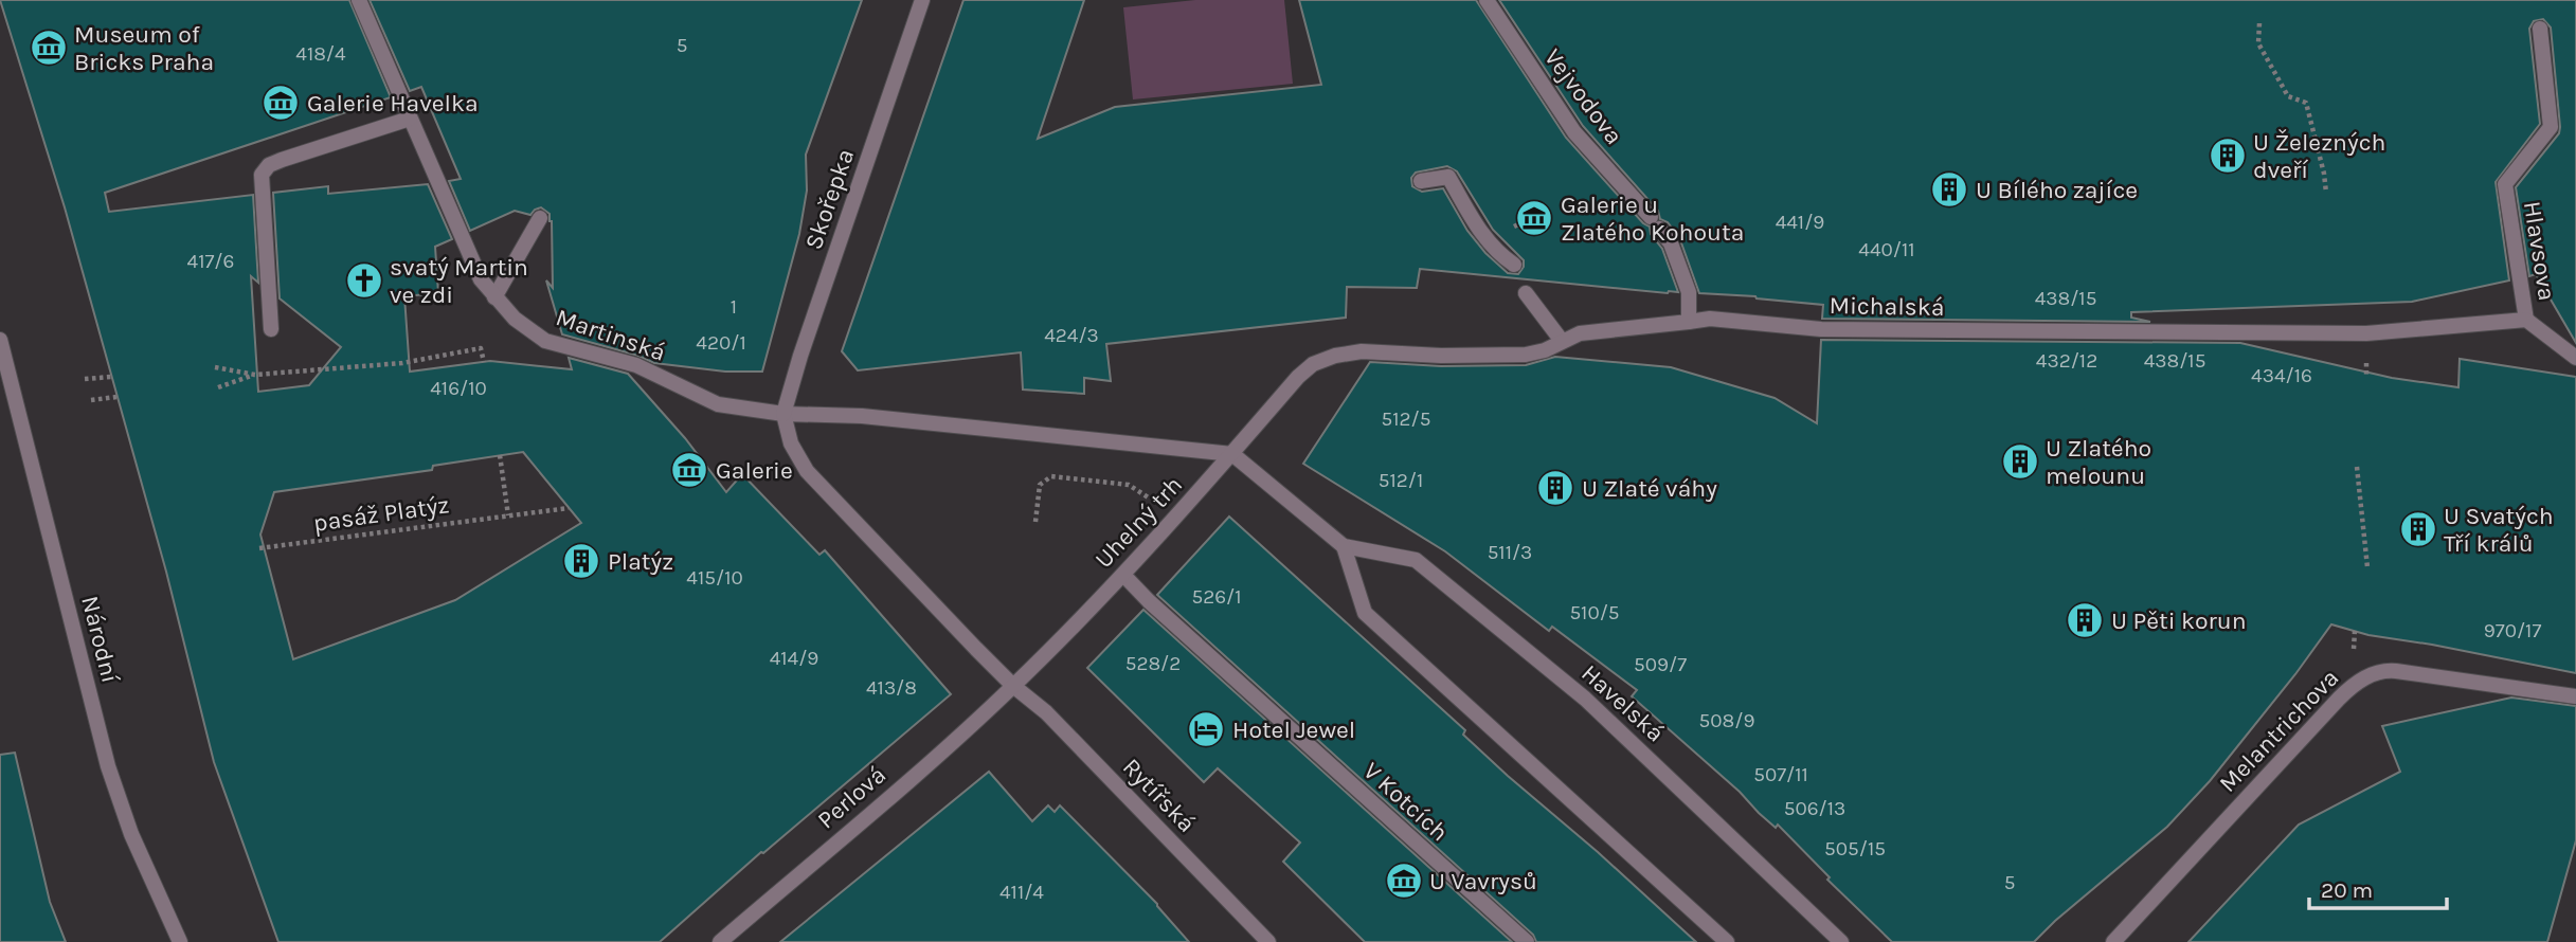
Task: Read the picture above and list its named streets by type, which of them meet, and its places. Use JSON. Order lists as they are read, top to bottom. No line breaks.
{"streets":{"street":["Vejvodova","Skořepka","Hlavsova","Michalská","Martinská","Uhelný trh","Národní","Havelská","Melantrichova","Rytířská","Perlová","V Kotcích"],"path":["pasáž Platýz"]},"crossings":[["Vejvodova","Michalská"],["Skořepka","Martinská"],["Skořepka","Uhelný trh"],["Hlavsova","Michalská"],["Michalská","Uhelný trh"],["Michalská","Havelská"],["Martinská","Uhelný trh"],["Uhelný trh","Havelská"],["Uhelný trh","Rytířská"],["Uhelný trh","Perlová"],["Uhelný trh","V Kotcích"],["Rytířská","Perlová"]],"places":{"museum":["Museum of Bricks Praha","Galerie Havelka","Galerie u Zlatého Kohouta","Galerie","U Vavrysů"],"building":["U Železných dveří","U Bílého zajíce","U Zlatého melounu","U Zlaté váhy","U Svatých Tří králů","Platýz","U Pěti korun"],"church":["svatý Martin ve zdi"],"hotel":["Hotel Jewel"]},"house_numbers":["5","418/4","441/9","440/11","417/6","438/15","1","424/3","420/1","432/12","438/15","434/16","416/10","512/5","512/1","511/3","415/10","526/1","510/5","970/17","414/9","528/2","509/7","413/8","508/9","507/11","506/13","505/15","5","411/4"],"scale_bar":"20 m"}
